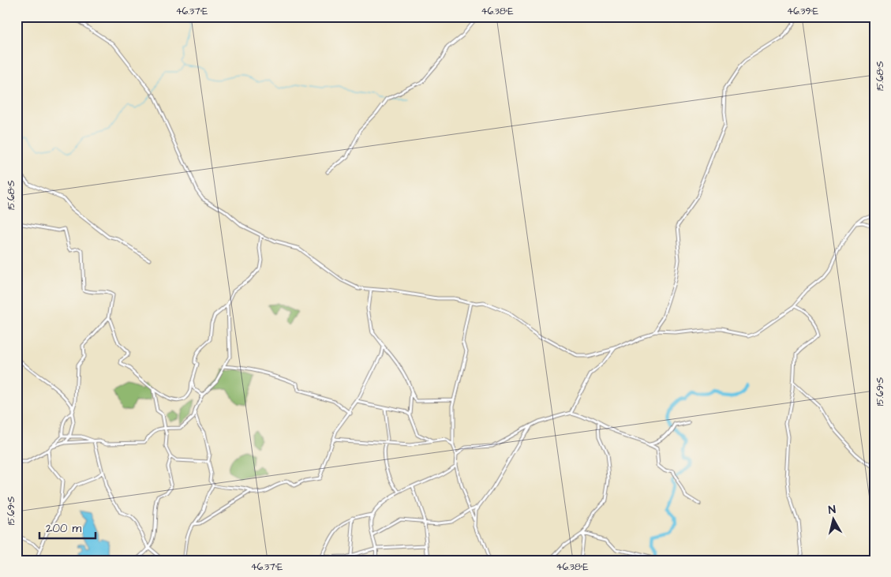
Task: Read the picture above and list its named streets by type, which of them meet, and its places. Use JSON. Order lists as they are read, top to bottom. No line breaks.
{"scale_bar":"200 m","north":"top","coordinates":["46.37°E","46.38°E","46.39°E","15.68°S","15.69°S"]}
